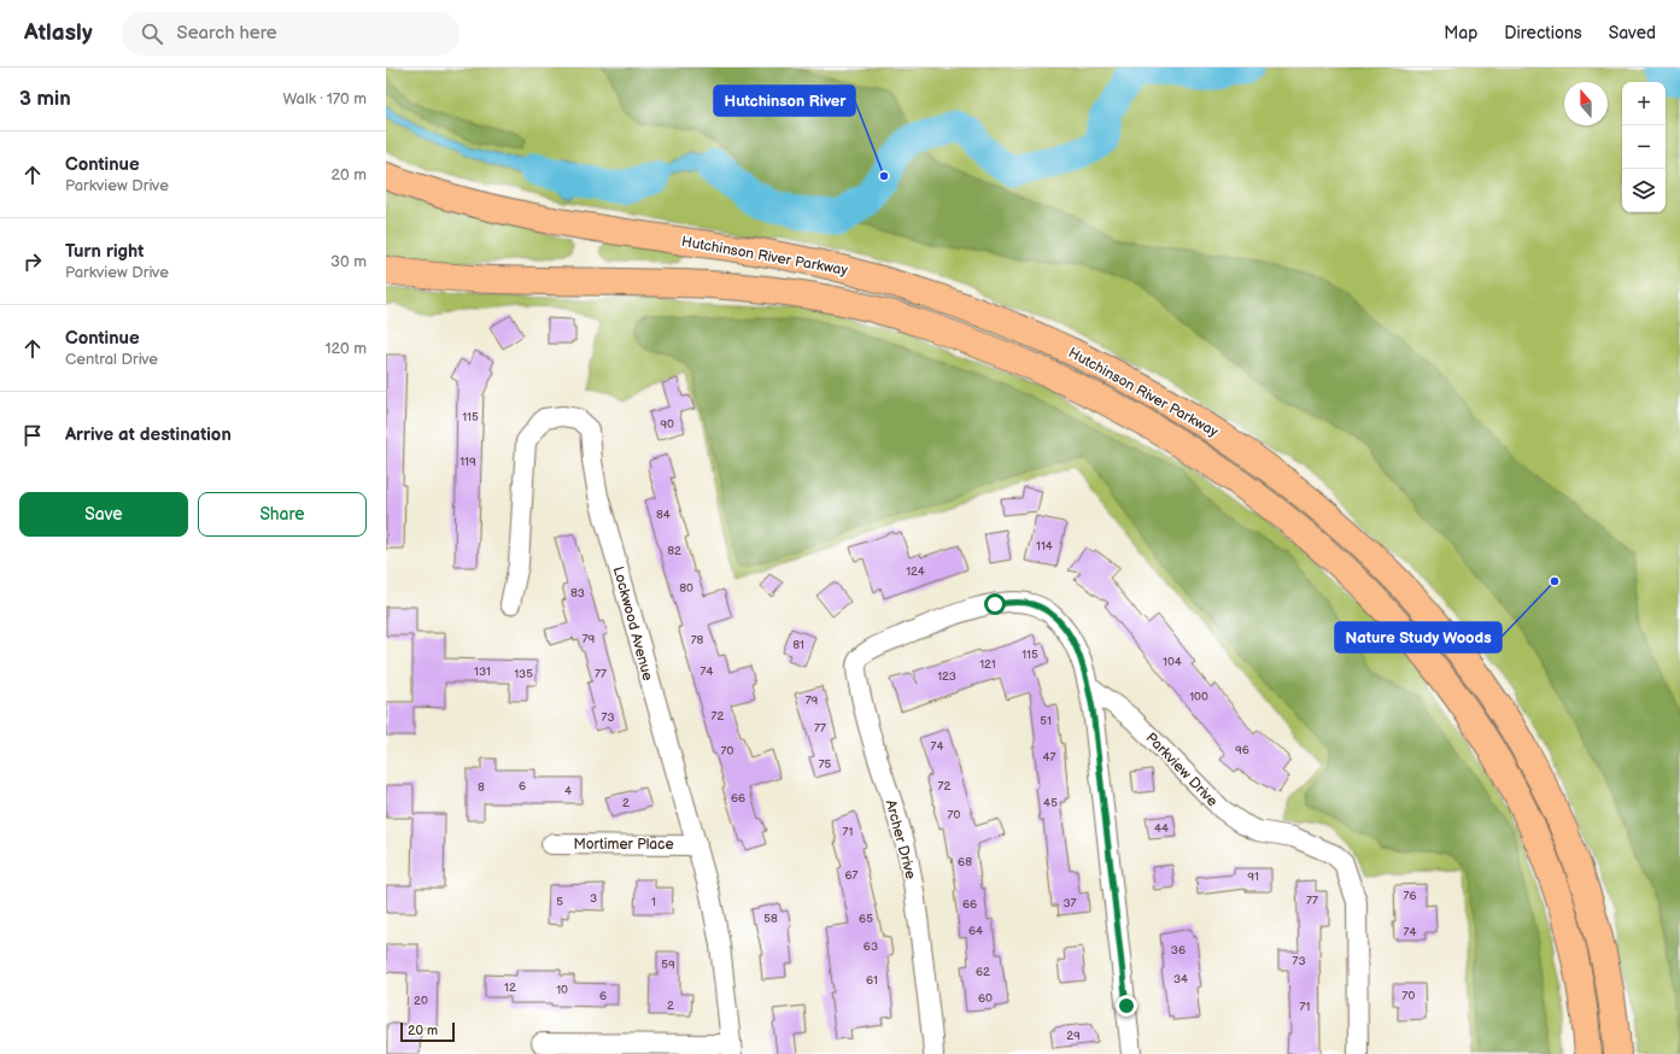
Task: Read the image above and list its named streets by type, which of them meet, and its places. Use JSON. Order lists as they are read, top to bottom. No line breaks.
{"streets":{"highway":["Hutchinson River Parkway"],"street":["Lockwood Avenue","Parkview Drive","Archer Drive","Mortimer Place"]},"crossings":[["Lockwood Avenue","Mortimer Place"],["Parkview Drive","Archer Drive"]],"places":["Hutchinson River","Nature Study Woods"],"house_numbers":["115","90","119","84","114","82","124","80","83","79","78","81","115","104","121","131","74","135","77","123","100","79","72","73","51","77","74","96","70","47","75","6","72","8","4","66","2","45","70","44","71","68","67","91","76","3","77","5","1","37","66","58","65","64","74","63","36","73","59","62","34","61","12","10","6","70","60","20","2","71","29"],"scale_bar":"20 m","north":"top","page":{"header":"Atlasly","search":"Search here","nav":["Map","Directions","Saved"],"heading":["3 min","Walk · 170 m"],"map_buttons":["+","−"],"list":[["Continue","Parkview Drive","20 m"],["Turn right","Parkview Drive","30 m"],["Continue","Central Drive","120 m"],"Arrive at destination"],"buttons":["Save","Share"],"scale":"20 m"}}
